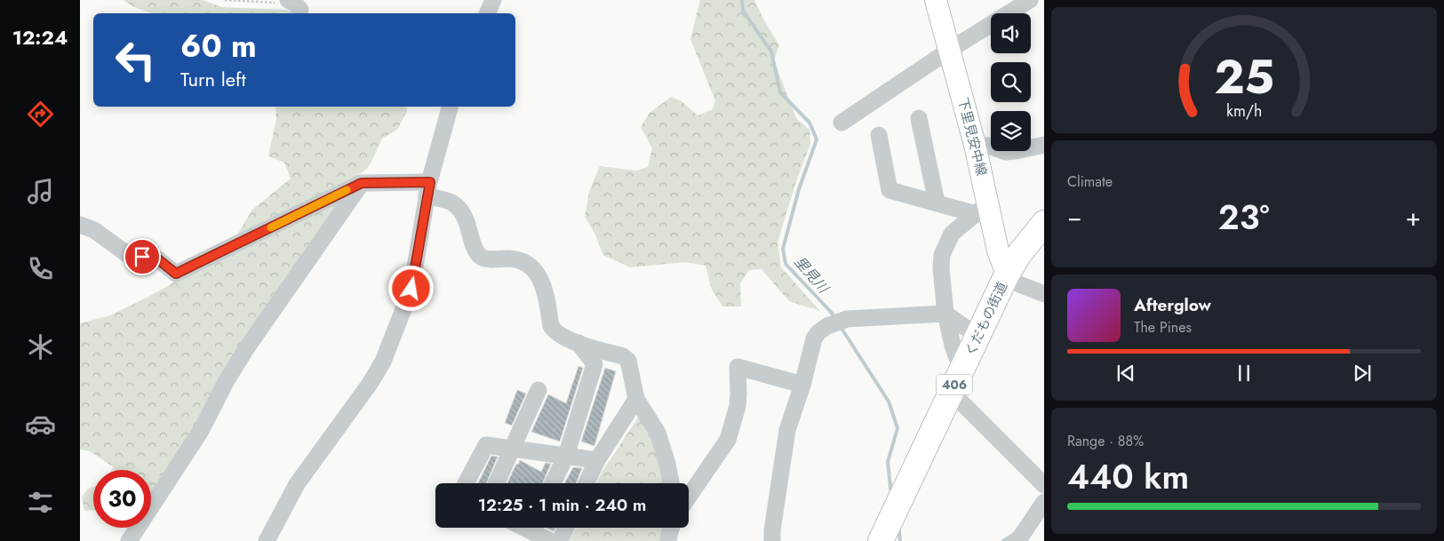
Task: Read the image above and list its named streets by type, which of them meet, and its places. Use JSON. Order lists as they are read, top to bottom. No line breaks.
{"streets":{"highway":["くだもの街道","406"],"main road":["下里見安中線"]},"crossings":[["下里見安中線","くだもの街道"]],"water":["里見川"],"page":{"tabs":"12:24","turn":["60 m","Turn left"],"tile":["Climate",["Range · 88%","440 km"]],"heat":["−","23°","+"],"song":["Afterglow","The Pines"],"limit":"30","trip":"12:25 · 1 min · 240 m","gauge":["25","km/h"]}}
